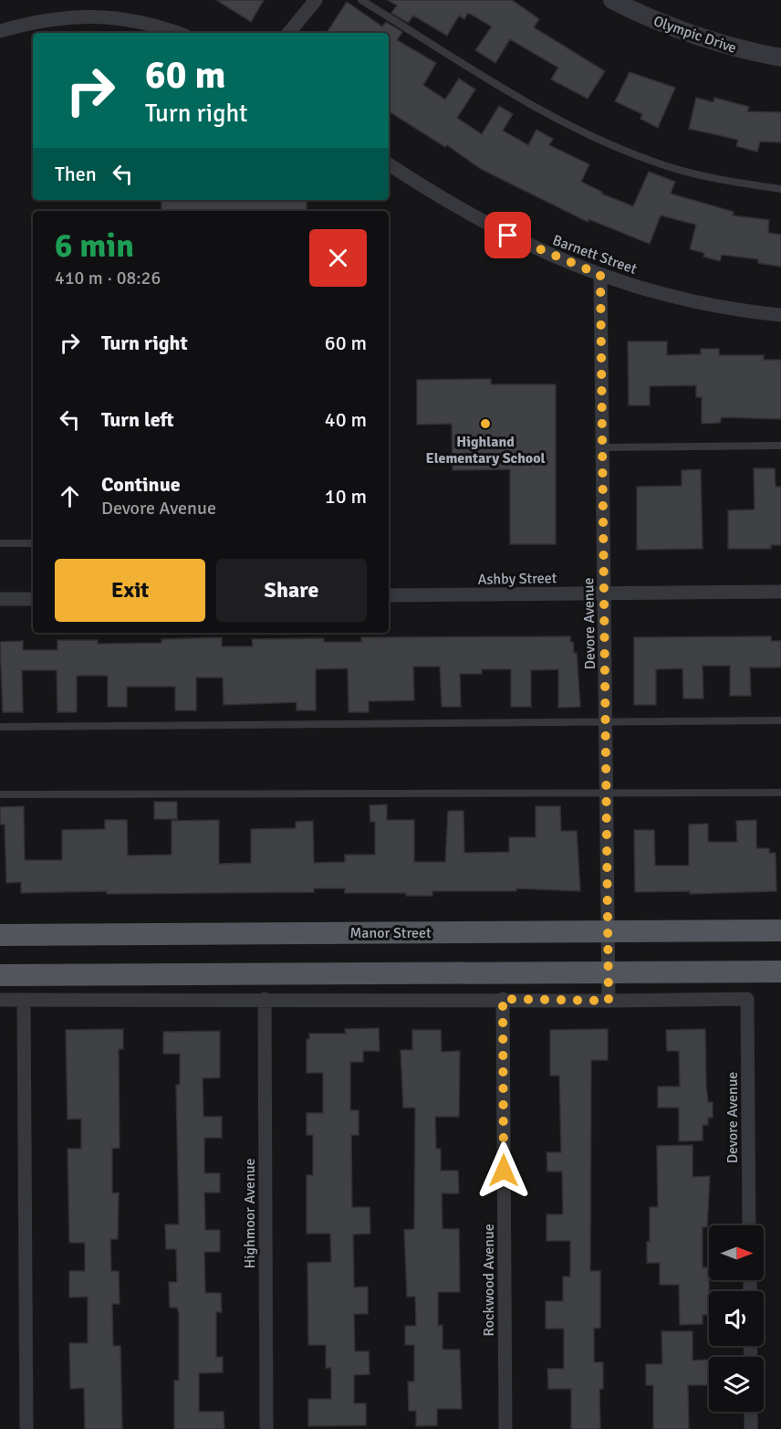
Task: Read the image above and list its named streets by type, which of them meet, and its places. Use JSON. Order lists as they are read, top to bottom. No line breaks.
{"streets":{"main road":["Manor Street"],"street":["Olympic Drive","Barnett Street","Ashby Street","Devore Avenue","Highmoor Avenue","Rockwood Avenue"]},"crossings":[["Barnett Street","Devore Avenue"],["Ashby Street","Devore Avenue"],["Devore Avenue","Manor Street"]],"places":["Highland Elementary School"],"north":"right","page":{"turn":["60 m","Turn right"],"then":"Then","heading":["6 min","410 m · 08:26"],"list":[{"name":"Turn right","value":"60 m"},{"name":"Turn left","value":"40 m"},{"name":"Continue","note":"Devore Avenue","value":"10 m"}],"buttons":["Exit","Share"]}}
